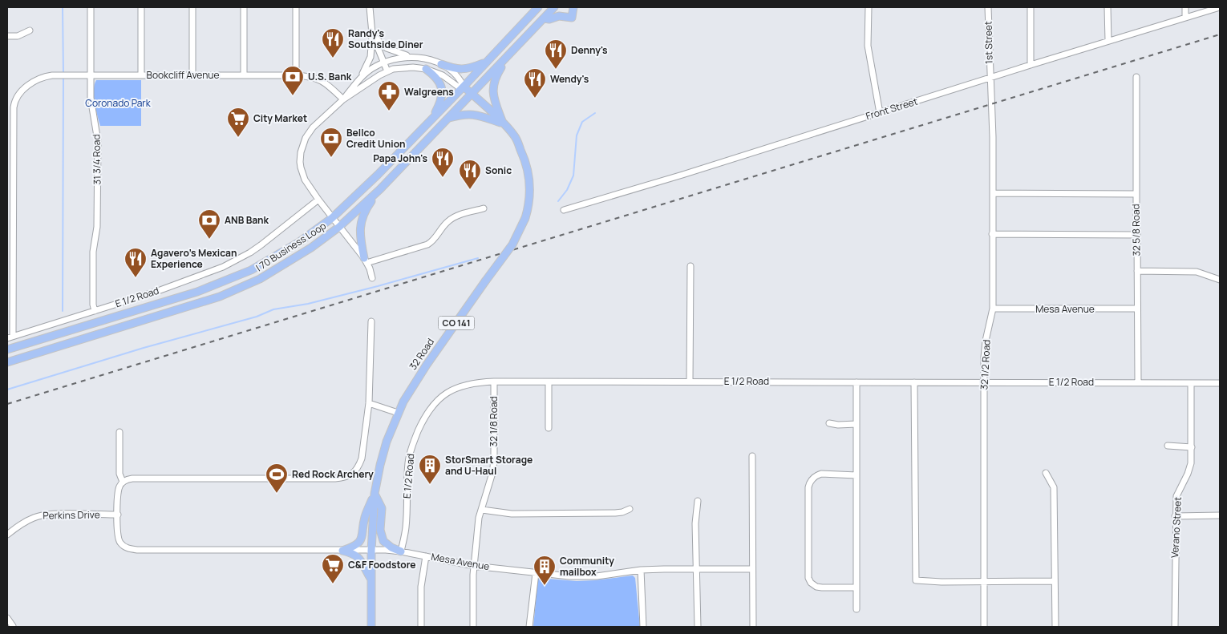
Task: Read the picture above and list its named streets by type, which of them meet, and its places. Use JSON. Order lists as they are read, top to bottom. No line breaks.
{"streets":{"main road":["I 70 Business Loop","CO 141","32 Road"],"street":["1st Street","Bookcliff Avenue","Front Street","31 3/4 Road","32 5/8 Road","E 1/2 Road","Mesa Avenue","32 1/2 Road","32 1/8 Road","Perkins Drive","Verano Street"]},"crossings":[["1st Street","Front Street"],["1st Street","32 1/2 Road"],["Bookcliff Avenue","31 3/4 Road"],["Bookcliff Avenue","E 1/2 Road"],["Bookcliff Avenue","32 Road"],["Front Street","32 1/2 Road"],["31 3/4 Road","E 1/2 Road"],["32 5/8 Road","E 1/2 Road"],["32 5/8 Road","Mesa Avenue"],["I 70 Business Loop","32 Road"],["E 1/2 Road","Mesa Avenue"],["E 1/2 Road","32 Road"],["E 1/2 Road","32 1/2 Road"],["E 1/2 Road","32 1/8 Road"],["E 1/2 Road","Verano Street"],["Mesa Avenue","32 Road"],["Mesa Avenue","32 1/2 Road"],["Mesa Avenue","32 1/8 Road"],["Mesa Avenue","Perkins Drive"]],"parks":["Coronado Park"],"places":{"restaurant":["Randy's Southside Diner","Denny's","Wendy's","Papa John's","Sonic","Agavero's Mexican Experience"],"bank":["U.S. Bank","Bellco Credit Union","ANB Bank"],"pharmacy":["Walgreens"],"supermarket":["City Market","C&F Foodstore"],"building":["StorSmart Storage and U-Haul","Community mailbox"],"sports":["Red Rock Archery"]}}
